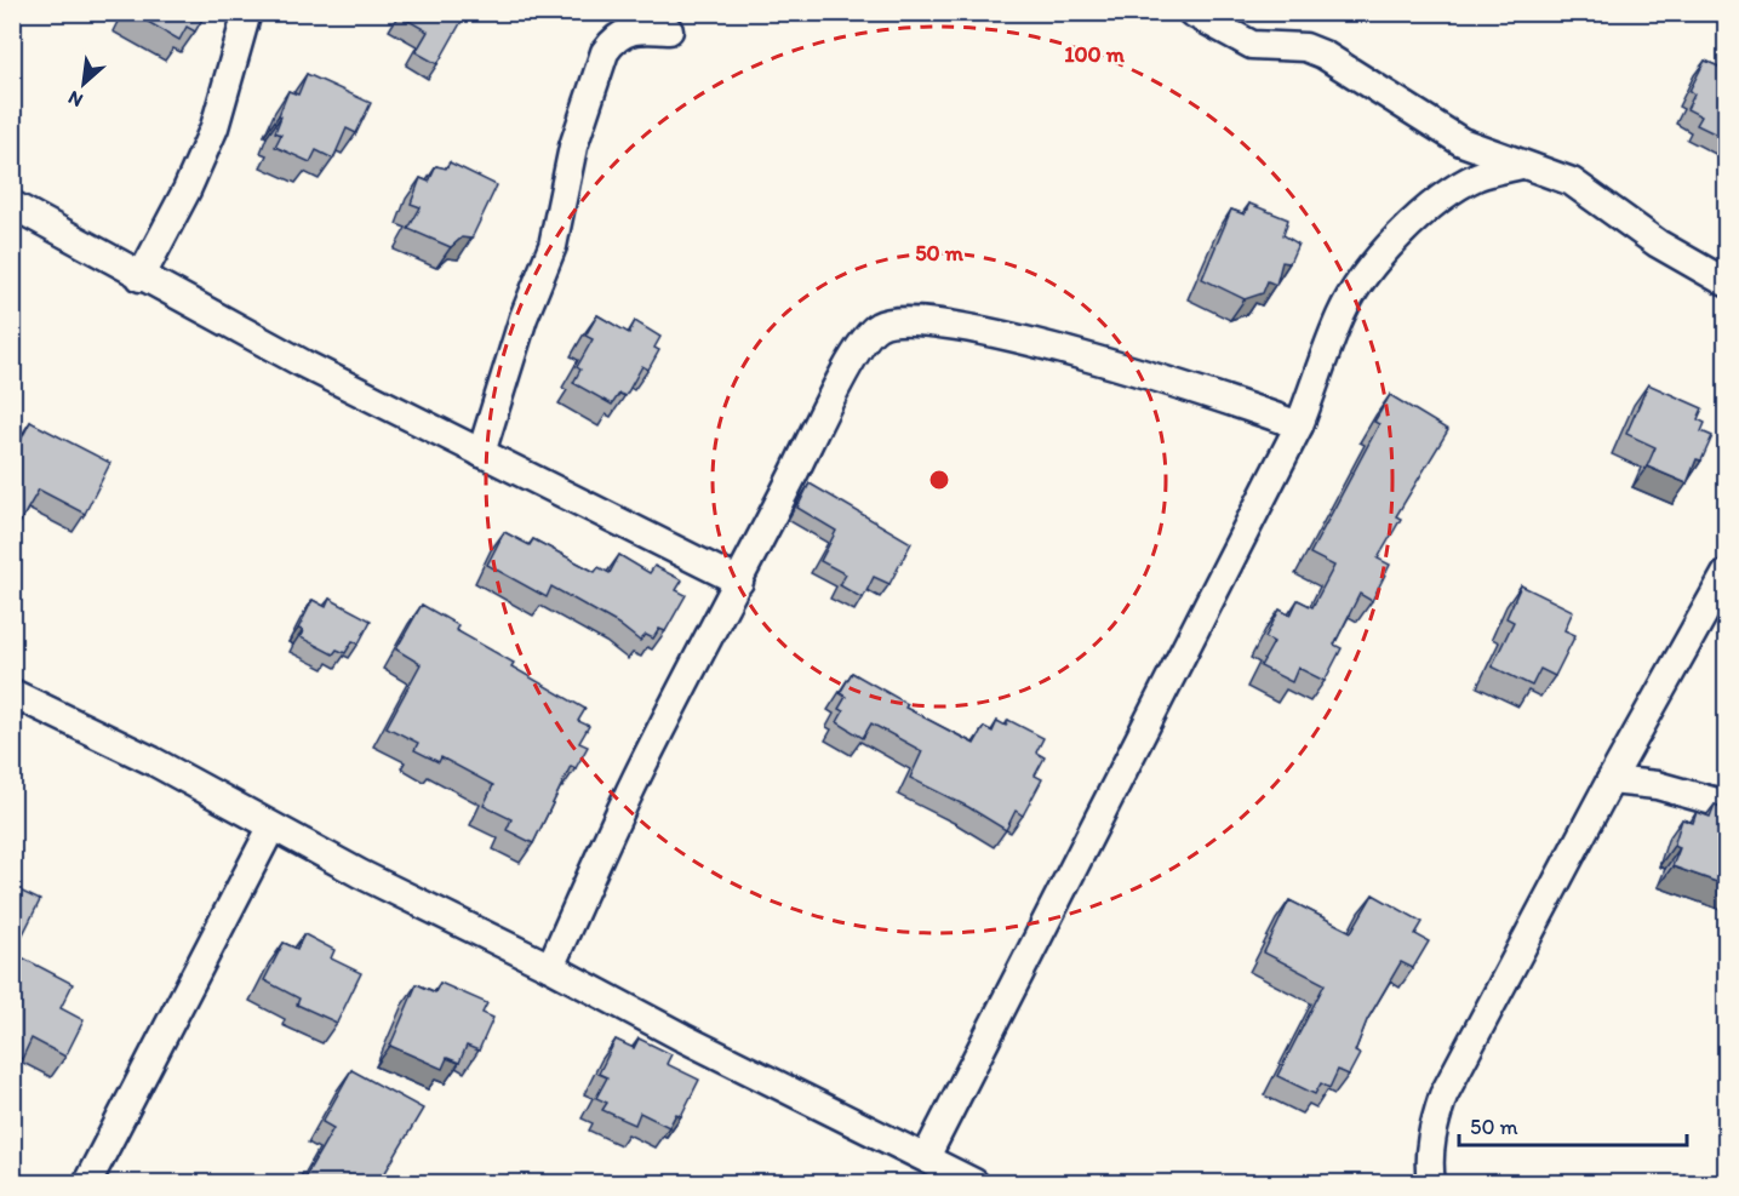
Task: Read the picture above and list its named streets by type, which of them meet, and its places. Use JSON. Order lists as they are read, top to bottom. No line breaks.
{"scale_bar":"50 m","north":"bottom left","rings":["100 m","50 m"]}
